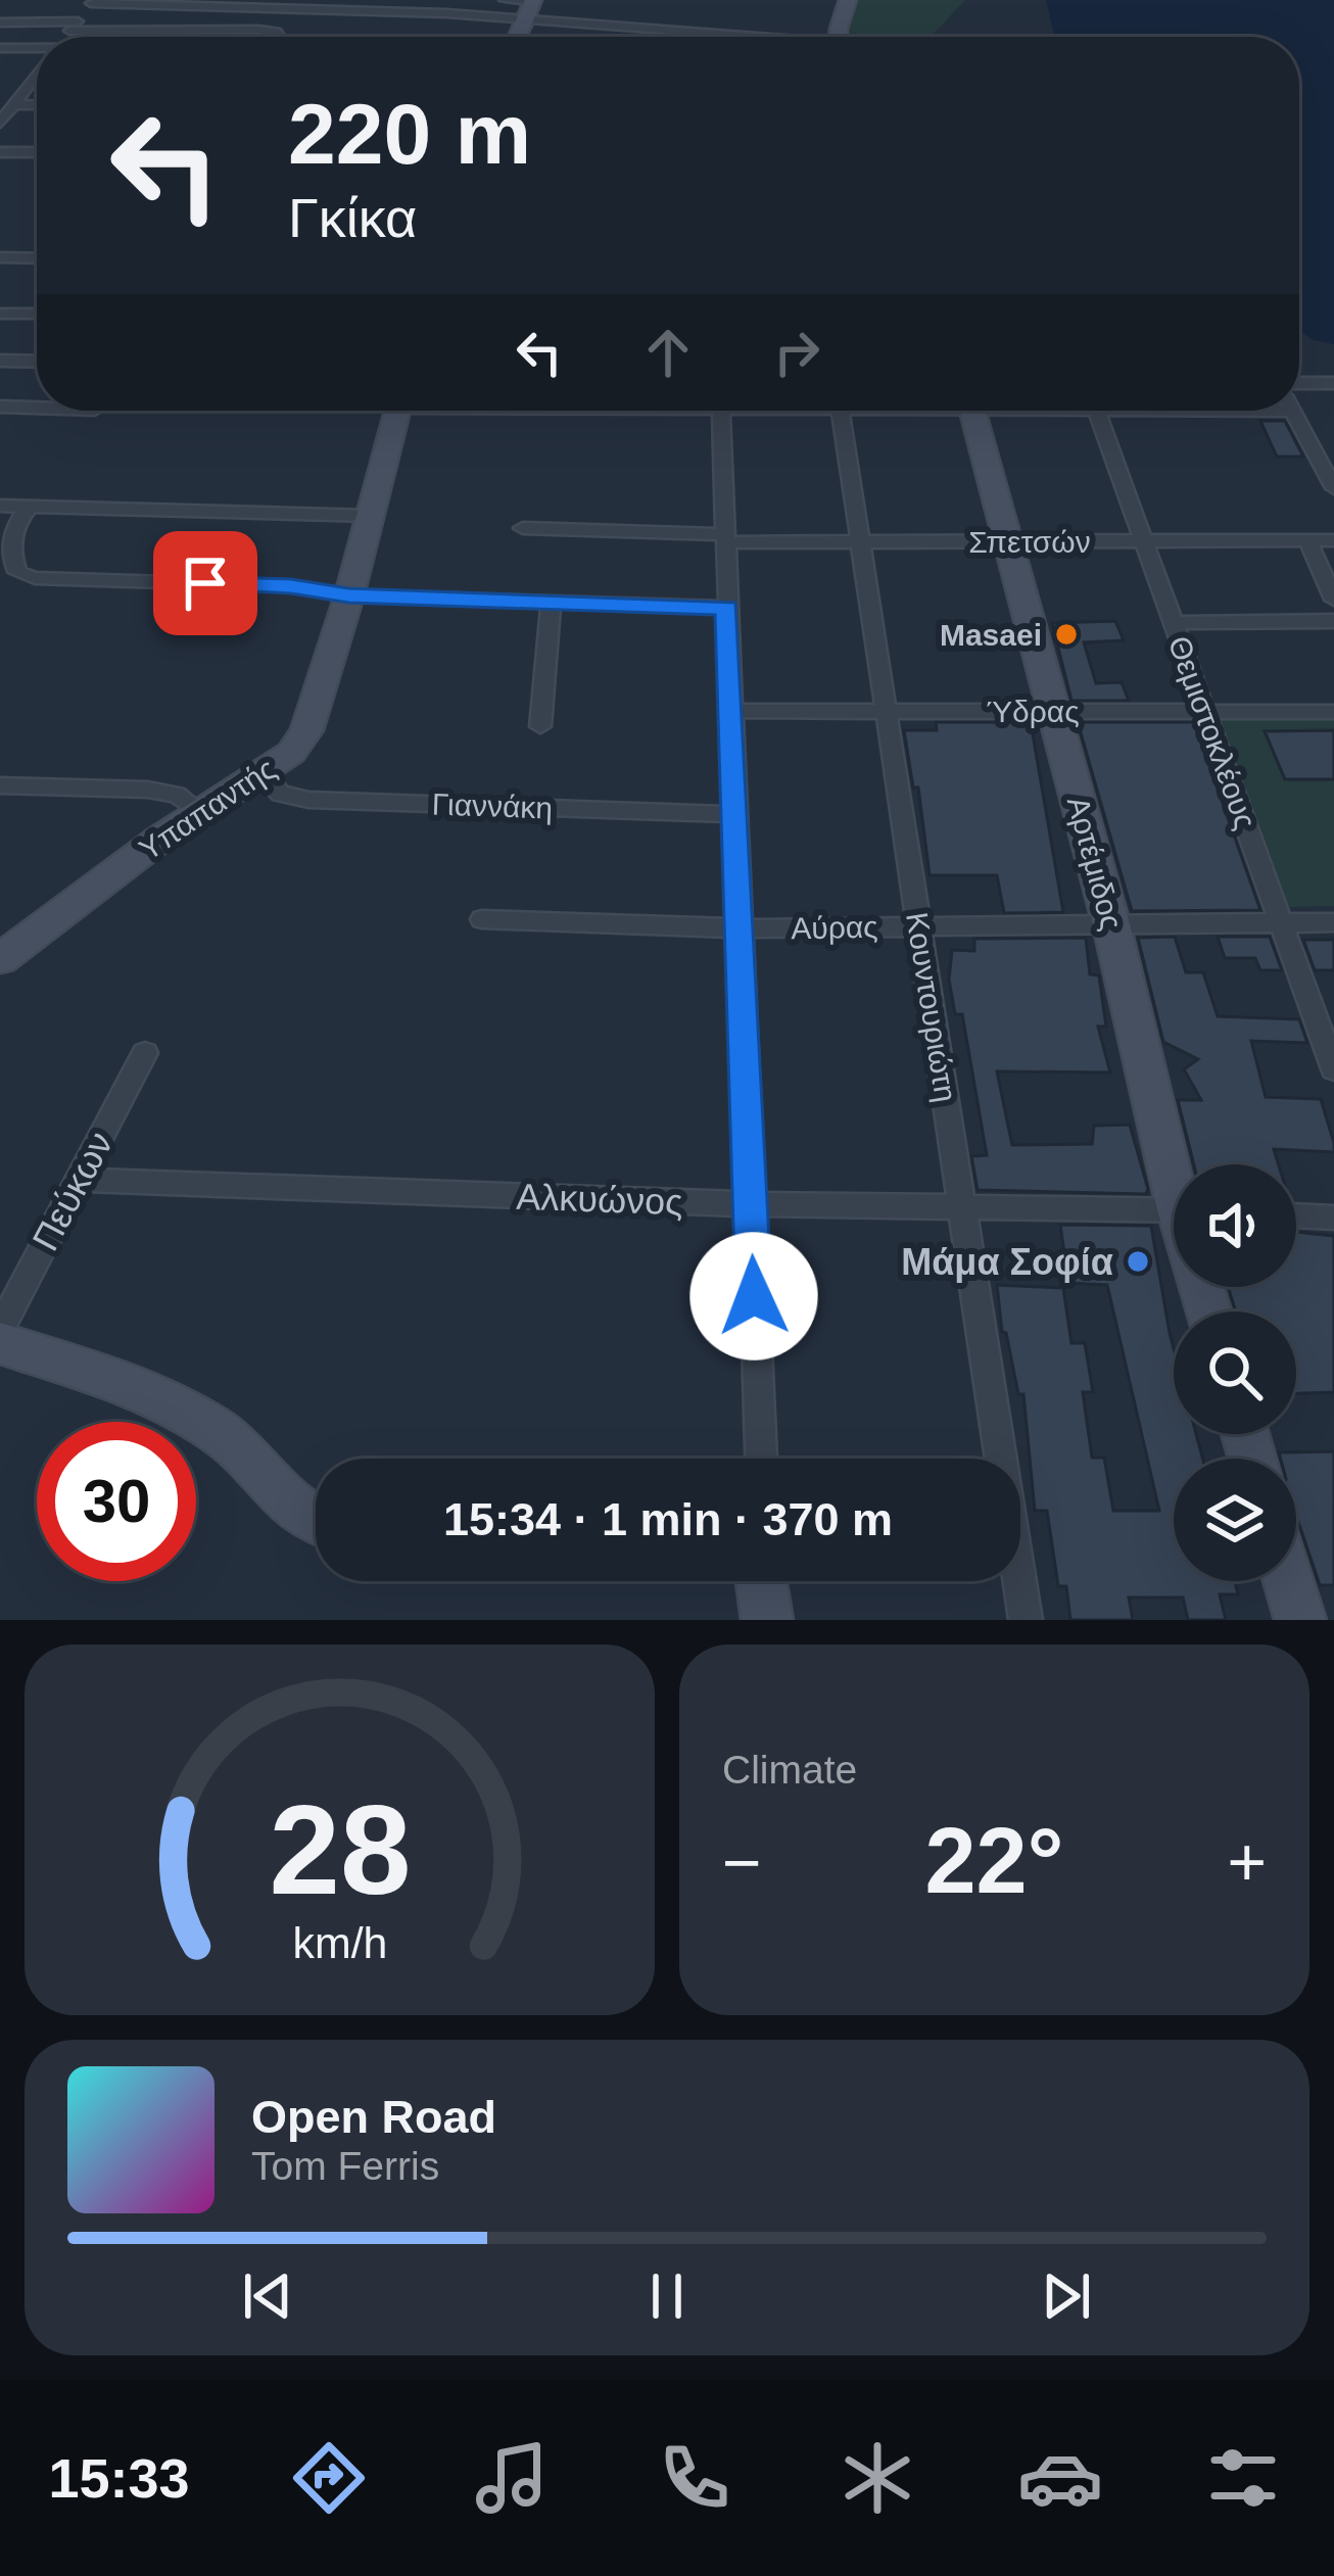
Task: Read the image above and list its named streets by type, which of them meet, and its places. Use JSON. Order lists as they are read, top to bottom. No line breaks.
{"streets":{"main road":["Υπαπαντής","Αρτέμιδος"],"street":["Σπετσών","Ύδρας","Θεμιστοκλέους","Γιαννάκη","Αύρας","Κουντουριώτη","Πεύκων","Αλκυώνος"]},"crossings":[["Σπετσών","Θεμιστοκλέους"],["Σπετσών","Αρτέμιδος"],["Σπετσών","Κουντουριώτη"],["Ύδρας","Θεμιστοκλέους"],["Ύδρας","Αρτέμιδος"],["Ύδρας","Κουντουριώτη"],["Θεμιστοκλέους","Αύρας"],["Γιαννάκη","Υπαπαντής"],["Αρτέμιδος","Αύρας"],["Αύρας","Κουντουριώτη"],["Κουντουριώτη","Αλκυώνος"],["Πεύκων","Αλκυώνος"]],"places":["Masaei","Μάμα Σοφία"],"page":{"turn":["220 m","Γκίκα"],"limit":"30","trip":"15:34 · 1 min · 370 m","tile":"Climate","heat":["−","22°","+"],"song":["Open Road","Tom Ferris"],"tabs":"15:33","gauge":["28","km/h"]}}
